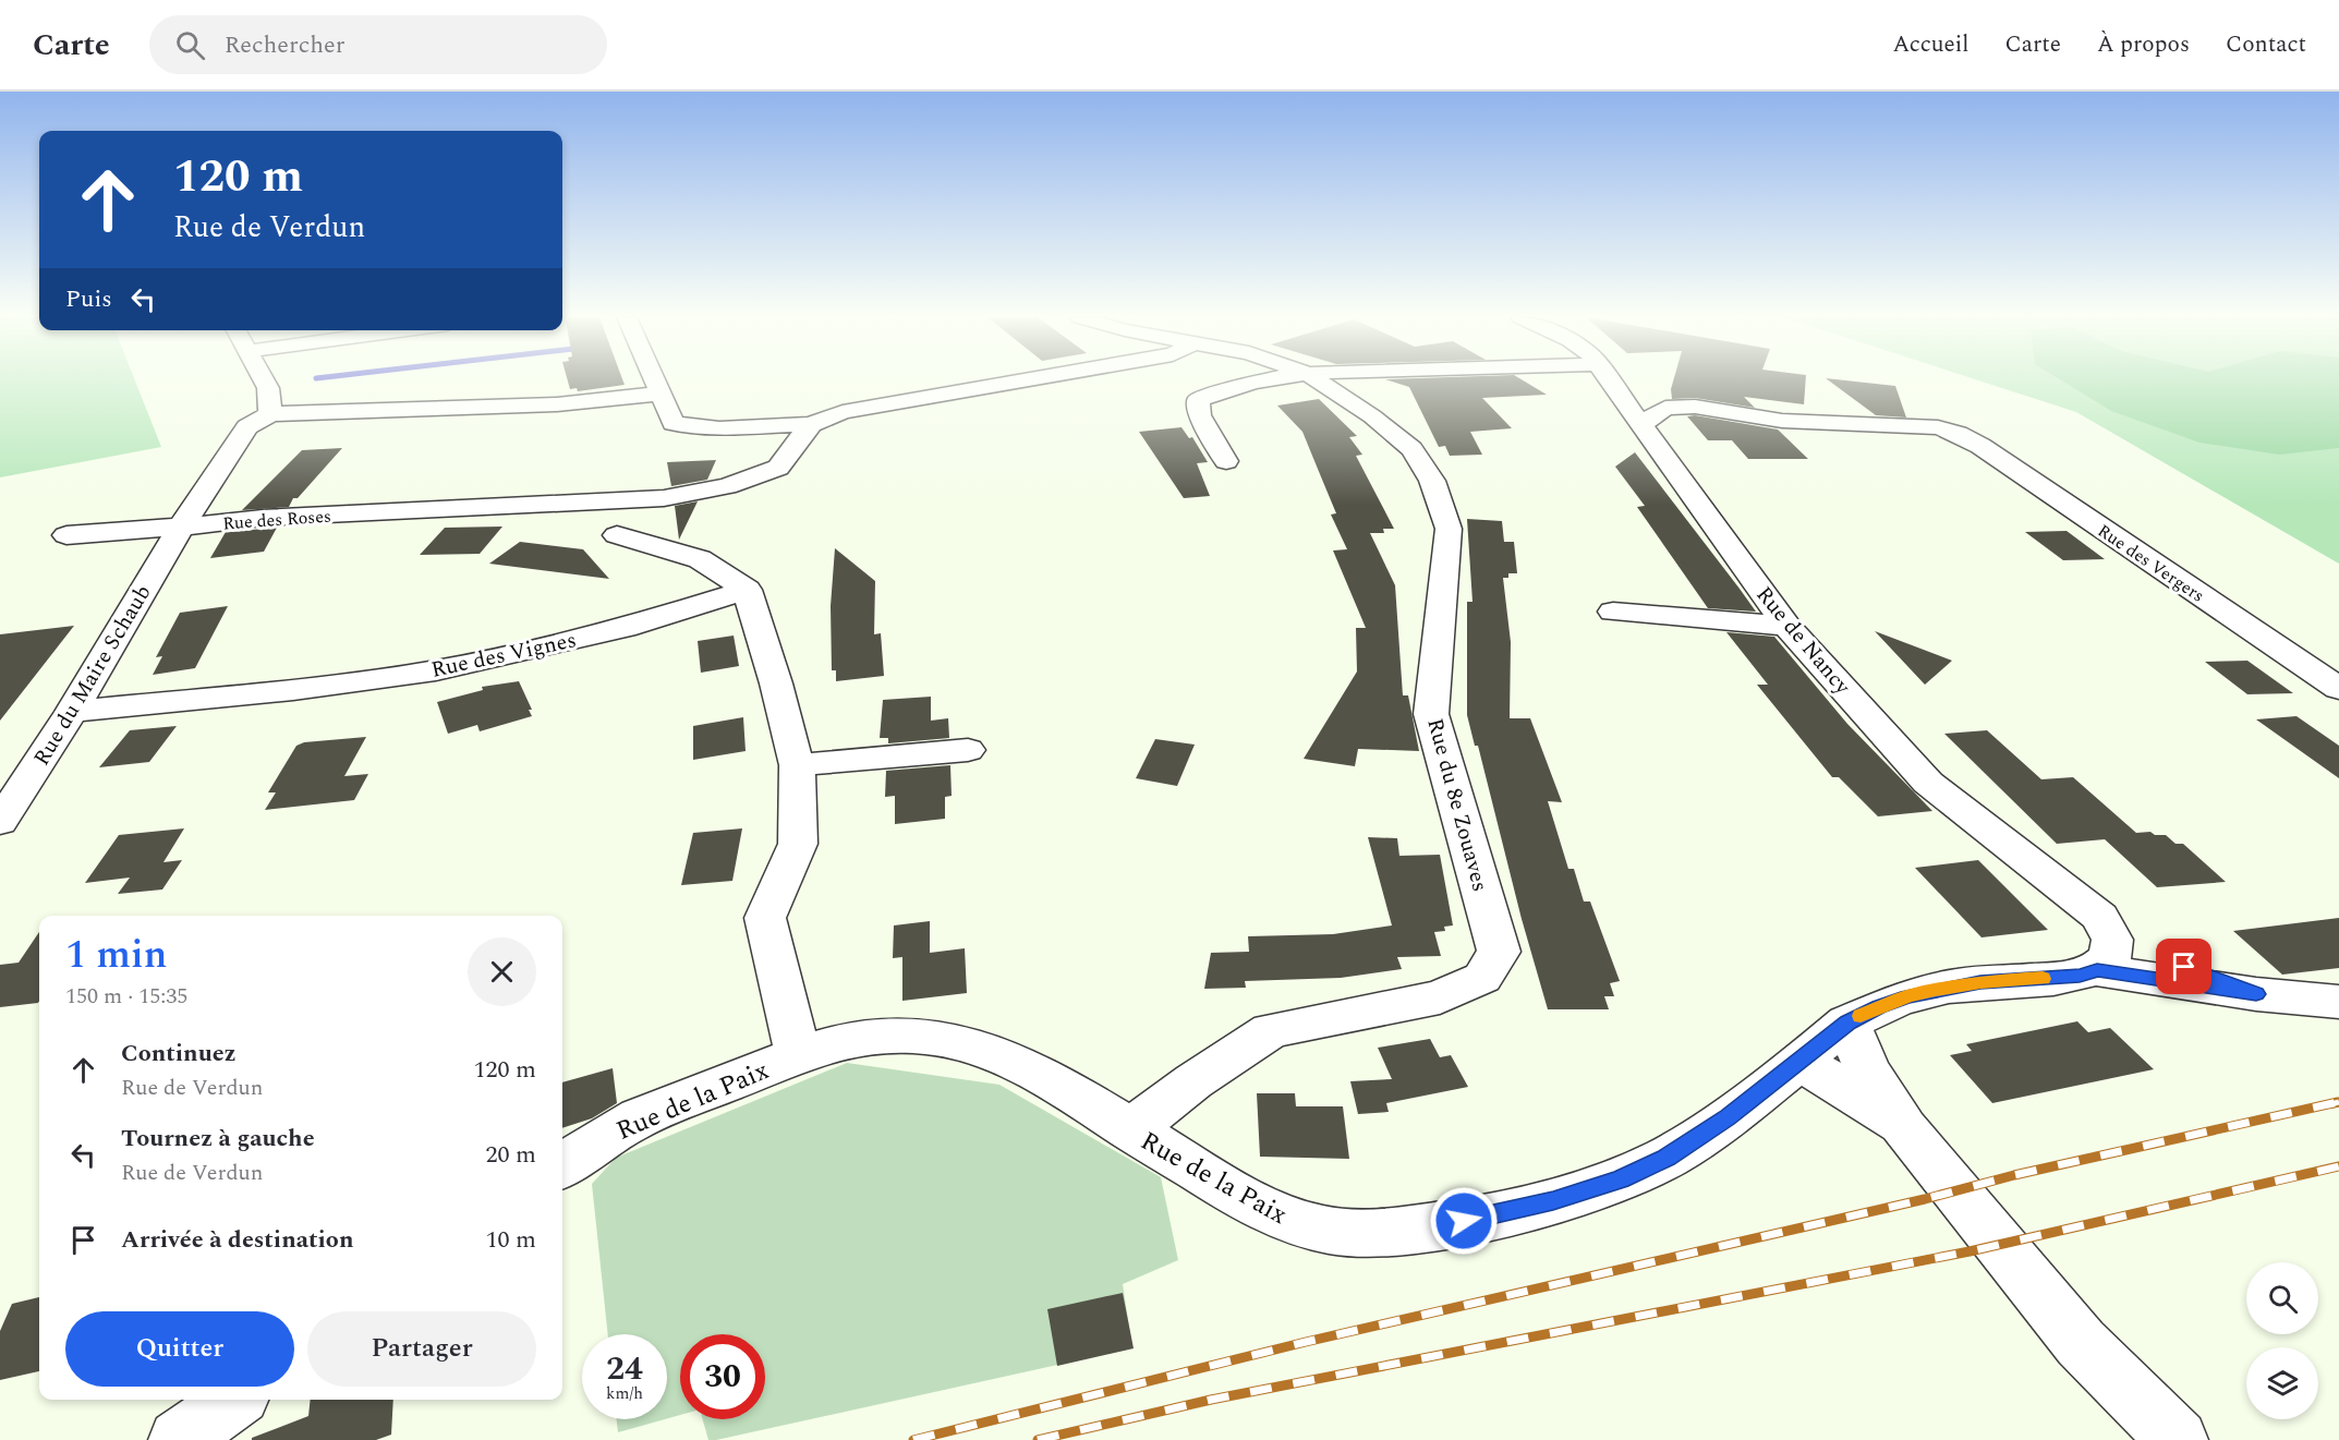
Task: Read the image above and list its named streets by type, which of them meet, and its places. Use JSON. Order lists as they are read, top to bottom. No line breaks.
{"streets":{"street":["Rue des Roses","Rue des Vergers","Rue de Nancy","Rue des Vignes","Rue du Maire Schaub","Rue du 8e Zouaves","Rue de la Paix"]},"crossings":[["Rue des Roses","Rue du Maire Schaub"],["Rue des Vergers","Rue de Nancy"],["Rue de Nancy","Rue de la Paix"],["Rue des Vignes","Rue du Maire Schaub"],["Rue du 8e Zouaves","Rue de la Paix"]],"page":{"header":"Carte","search":"Rechercher","nav":["Accueil","Carte","À propos","Contact"],"turn":["120 m","Rue de Verdun"],"then":"Puis","heading":["1 min","150 m · 15:35"],"list":[{"name":"Continuez","note":"Rue de Verdun","value":"120 m"},{"name":"Tournez à gauche","note":"Rue de Verdun","value":"20 m"},{"name":"Arrivée à destination","value":"10 m"}],"buttons":["Quitter","Partager"],"speed":"24 km/h","limit":"30"}}
